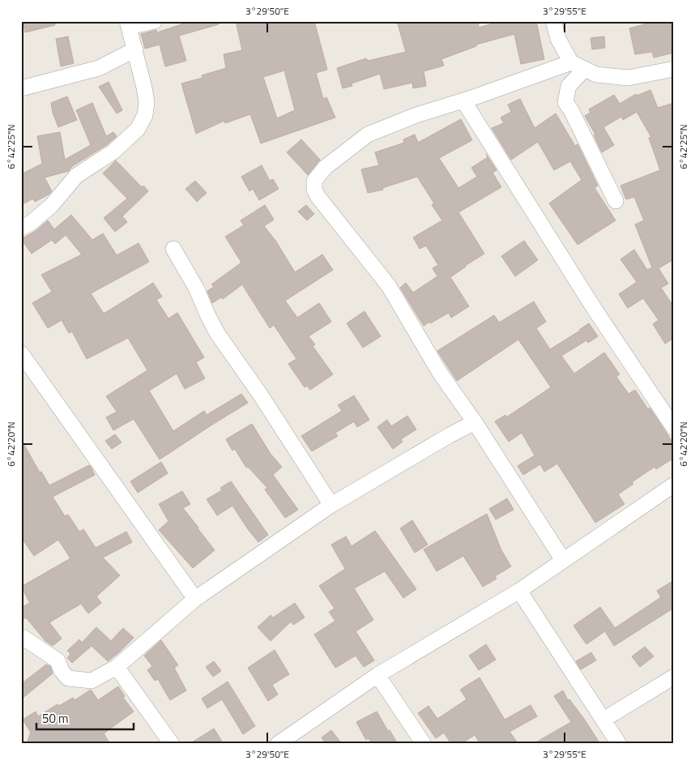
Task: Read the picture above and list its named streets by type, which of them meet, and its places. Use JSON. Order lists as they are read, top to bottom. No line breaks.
{"scale_bar":"50 m","coordinates":["3°29'50\"E","3°29'55\"E","6°42'25\"N","6°42'20\"N"]}
